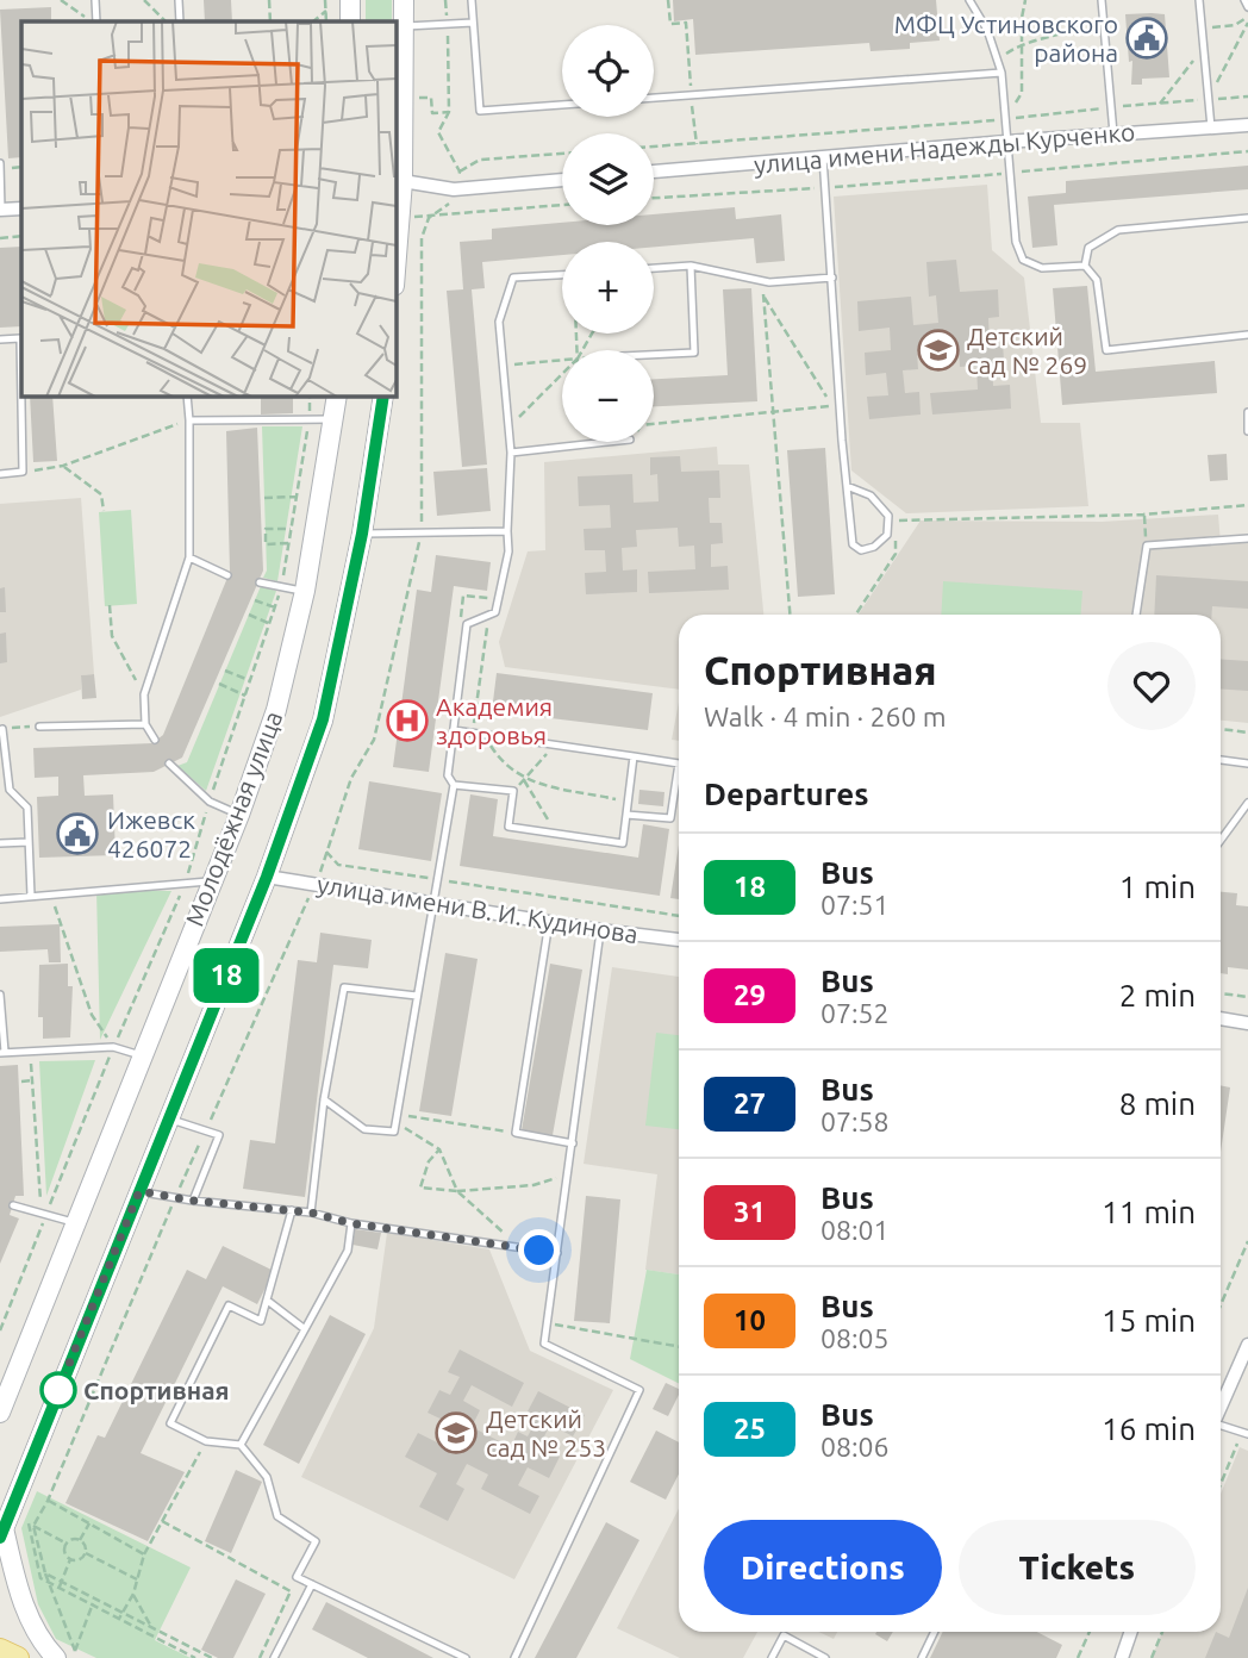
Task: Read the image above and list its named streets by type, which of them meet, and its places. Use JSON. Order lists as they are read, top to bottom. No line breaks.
{"streets":{"main road":["Молодёжная улица"],"street":["улица имени Надежды Курченко","улица имени В. И. Кудинова"]},"crossings":[["Молодёжная улица","улица имени В. И. Кудинова"]],"places":{"public building":["МФЦ Устиновского района","Ижевск 426072"],"school or university":["Детский сад № 269","Детский сад № 253"],"hospital":["Академия здоровья"],"other":["Спортивная"]},"lines":["bus line 18"],"page":{"on_map":"18","map_buttons":["+","−"],"heading":[["Спортивная","Walk · 4 min · 260 m"],"Departures"],"list":[{"mark":"18","name":"Bus","note":"07:51","value":"1 min"},{"mark":"29","name":"Bus","note":"07:52","value":"2 min"},{"mark":"27","name":"Bus","note":"07:58","value":"8 min"},{"mark":"31","name":"Bus","note":"08:01","value":"11 min"},{"mark":"10","name":"Bus","note":"08:05","value":"15 min"},{"mark":"25","name":"Bus","note":"08:06","value":"16 min"}],"buttons":["Directions","Tickets"]}}
